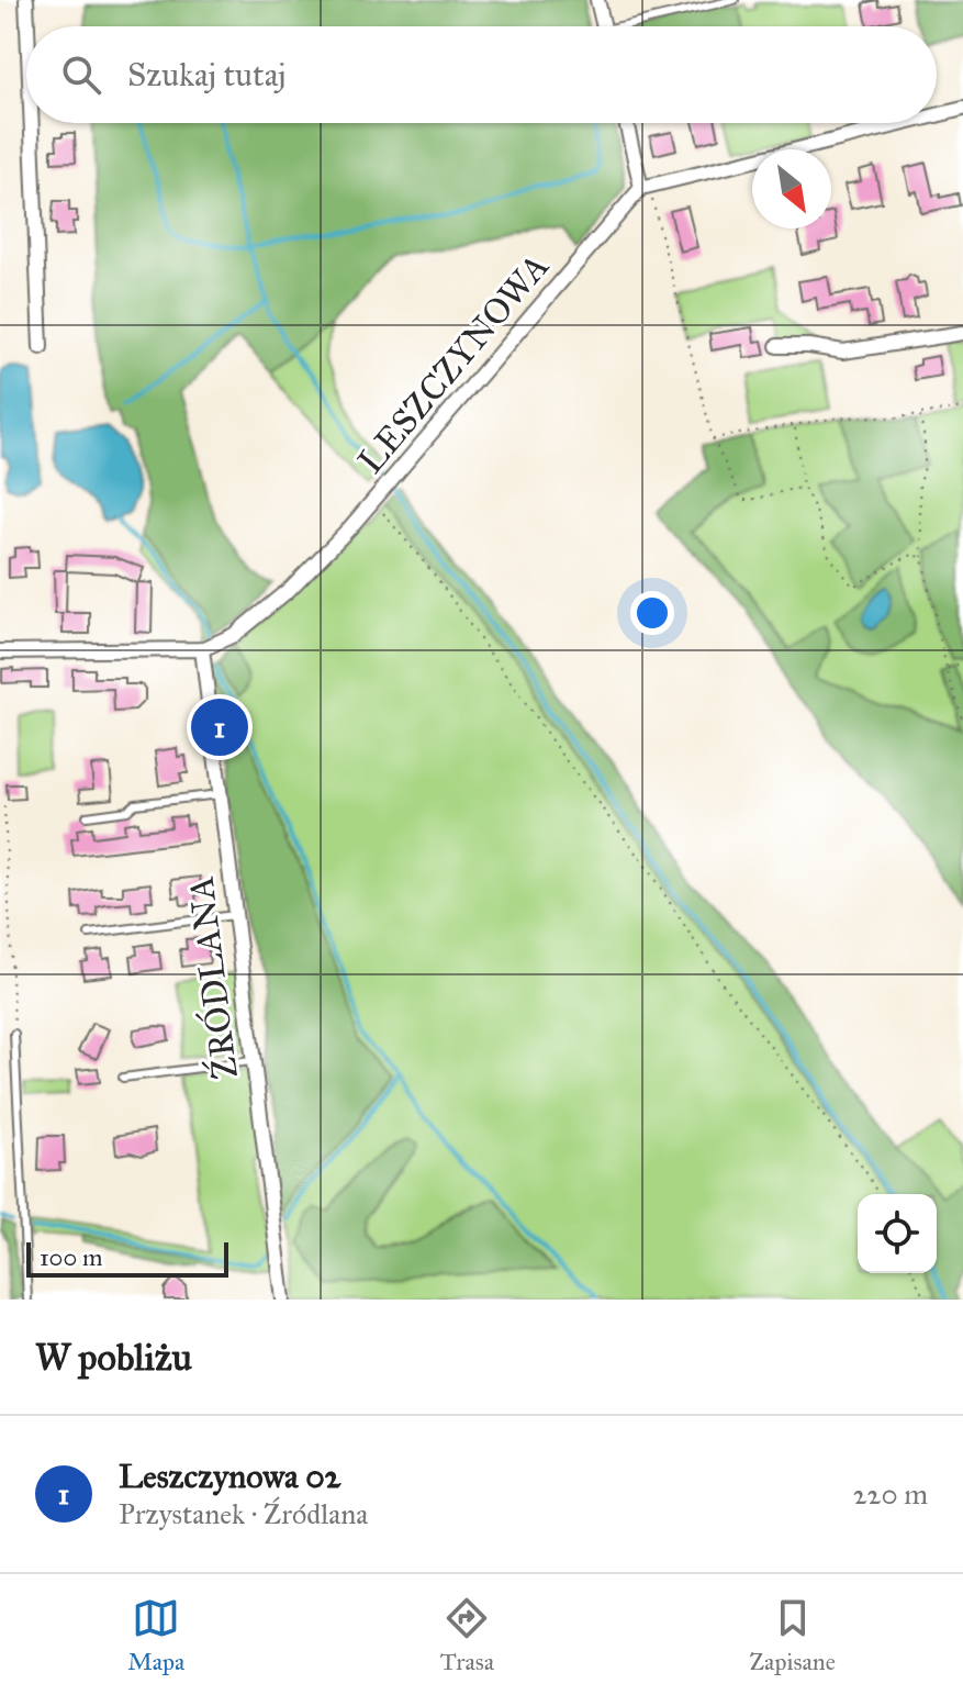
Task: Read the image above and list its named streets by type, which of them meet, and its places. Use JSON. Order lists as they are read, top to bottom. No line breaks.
{"streets":{"street":["LESZCZYNOWA","ŹRÓDLANA"]},"crossings":[["LESZCZYNOWA","ŹRÓDLANA"]],"scale_bar":"100 m","north":"bottom right","page":{"search":"Szukaj tutaj","pins":"1","scale":"100 m","heading":"W pobliżu","list":[{"mark":"1","name":"Leszczynowa 02","note":"Przystanek · Źródlana","value":"220 m"}],"nav":["Mapa","Trasa","Zapisane"]}}
